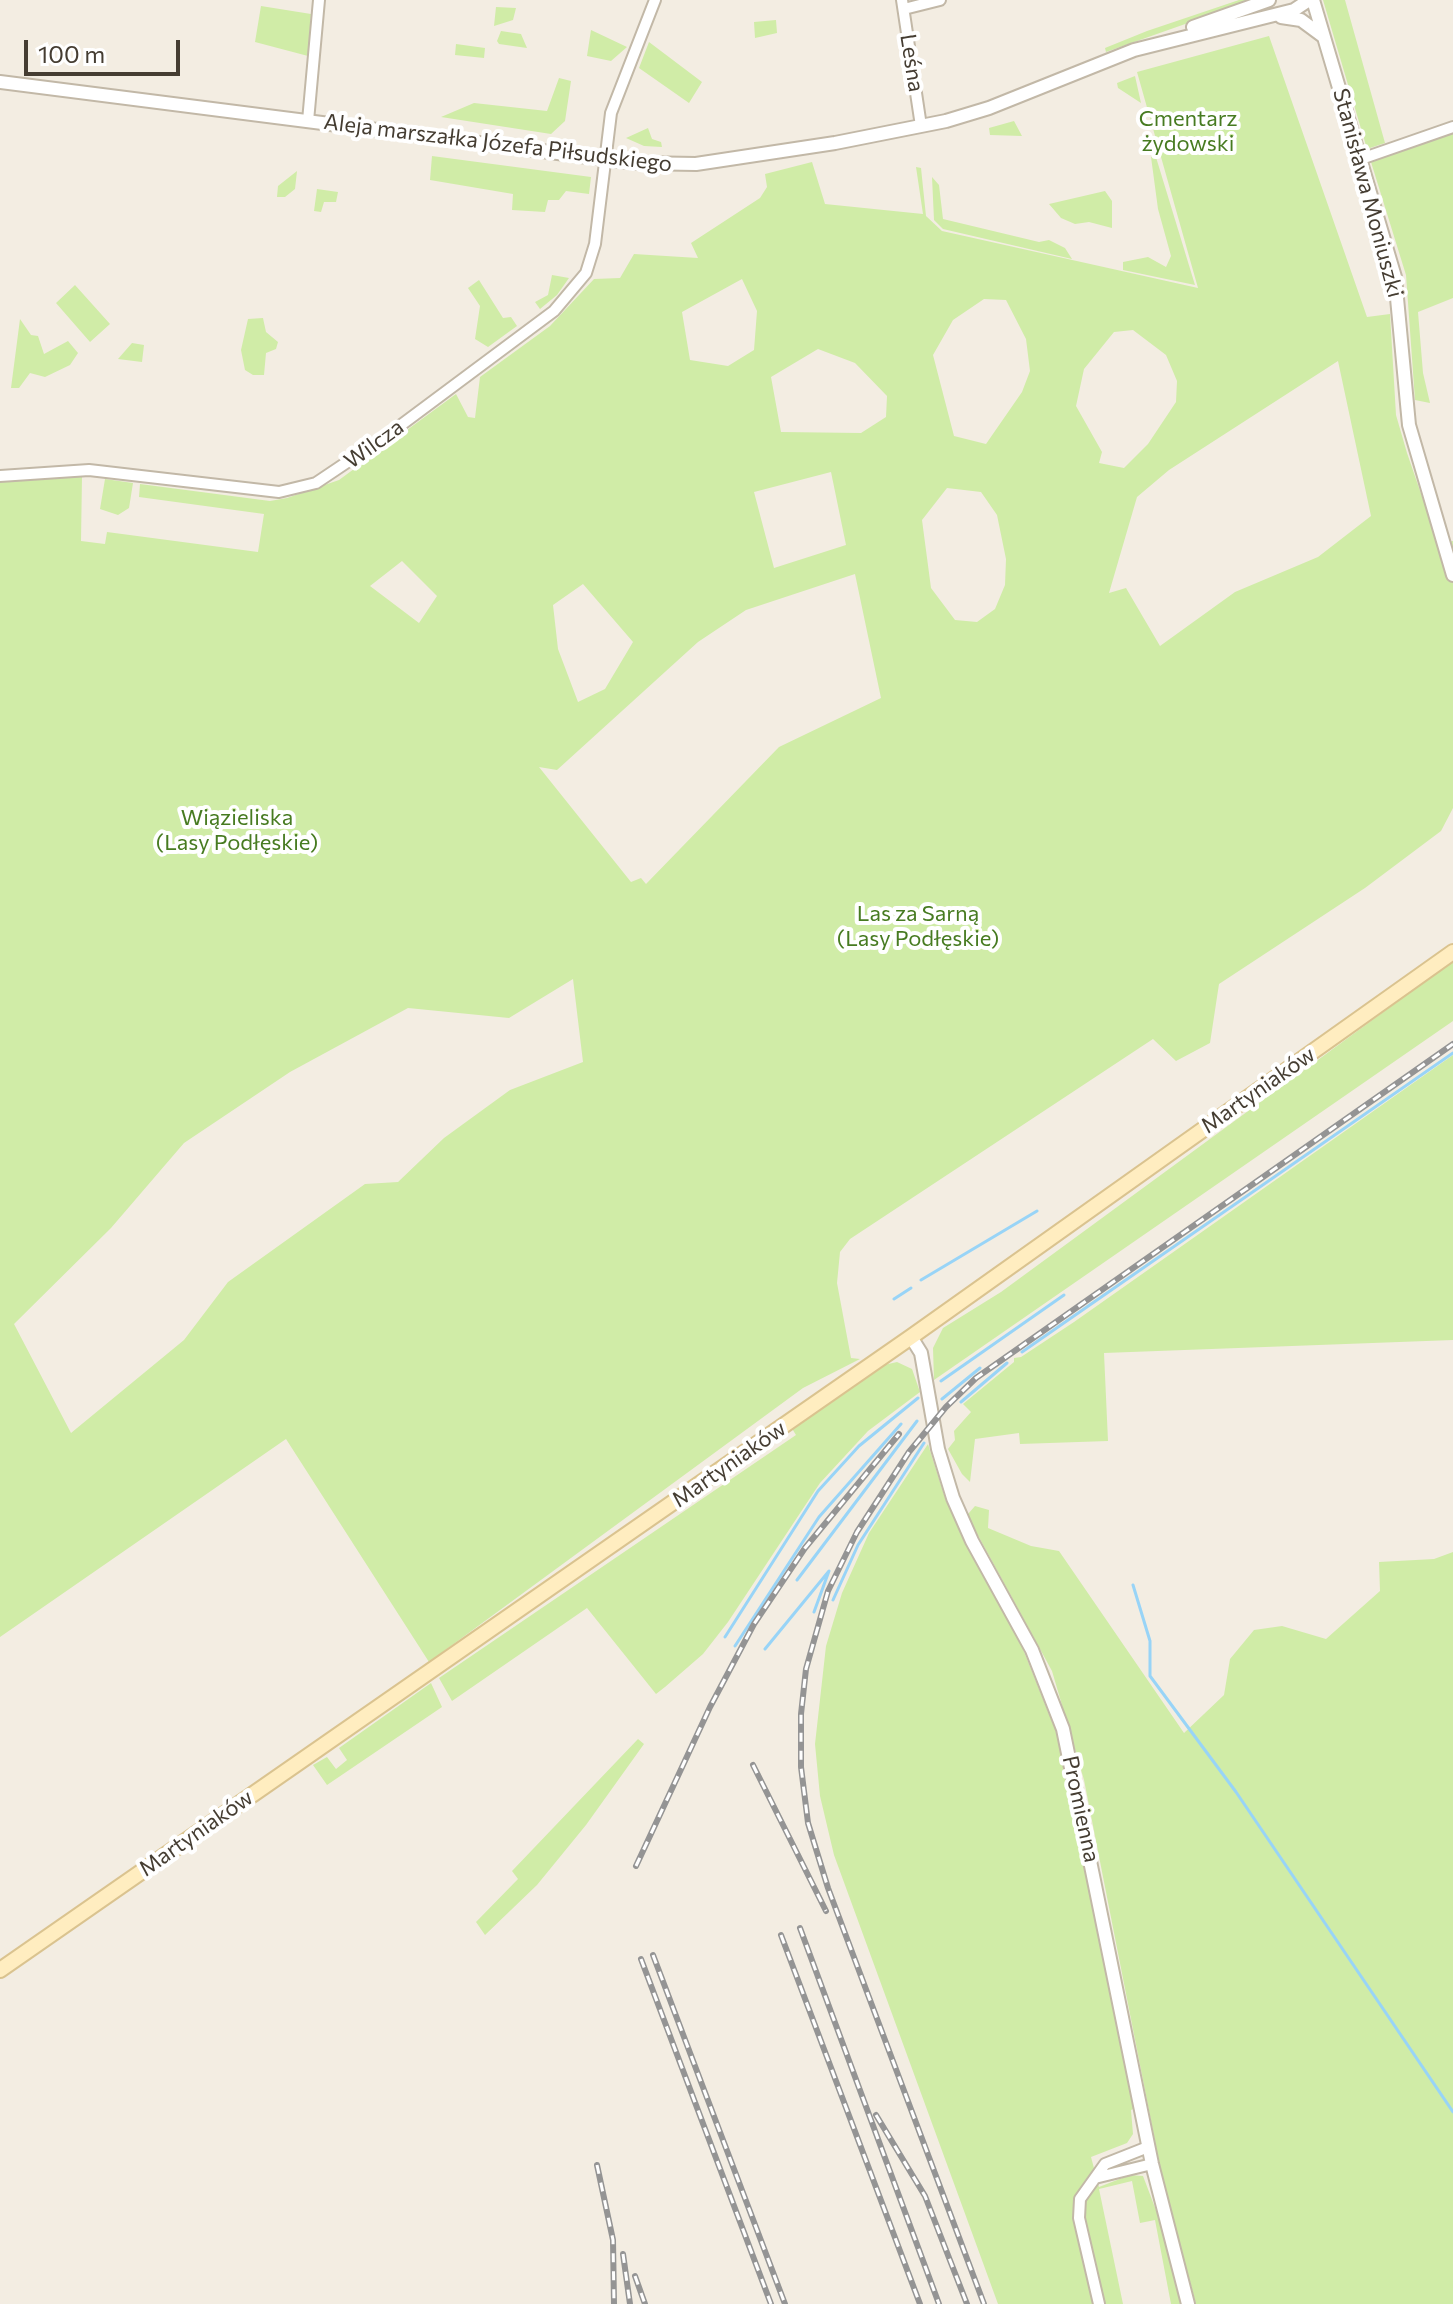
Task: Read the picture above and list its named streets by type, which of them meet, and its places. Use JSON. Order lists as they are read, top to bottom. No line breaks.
{"streets":{"main road":["Martyniaków"],"street":["Leśna","Aleja marszałka Józefa Piłsudskiego","Stanisława Moniuszki","Wilcza","Promienna"]},"crossings":[["Leśna","Aleja marszałka Józefa Piłsudskiego"],["Aleja marszałka Józefa Piłsudskiego","Stanisława Moniuszki"],["Aleja marszałka Józefa Piłsudskiego","Wilcza"],["Martyniaków","Promienna"]],"parks":["Cmentarz żydowski","Wiązieliska (Lasy Podłęskie)","Las za Sarną (Lasy Podłęskie)"],"scale_bar":"100 m"}
